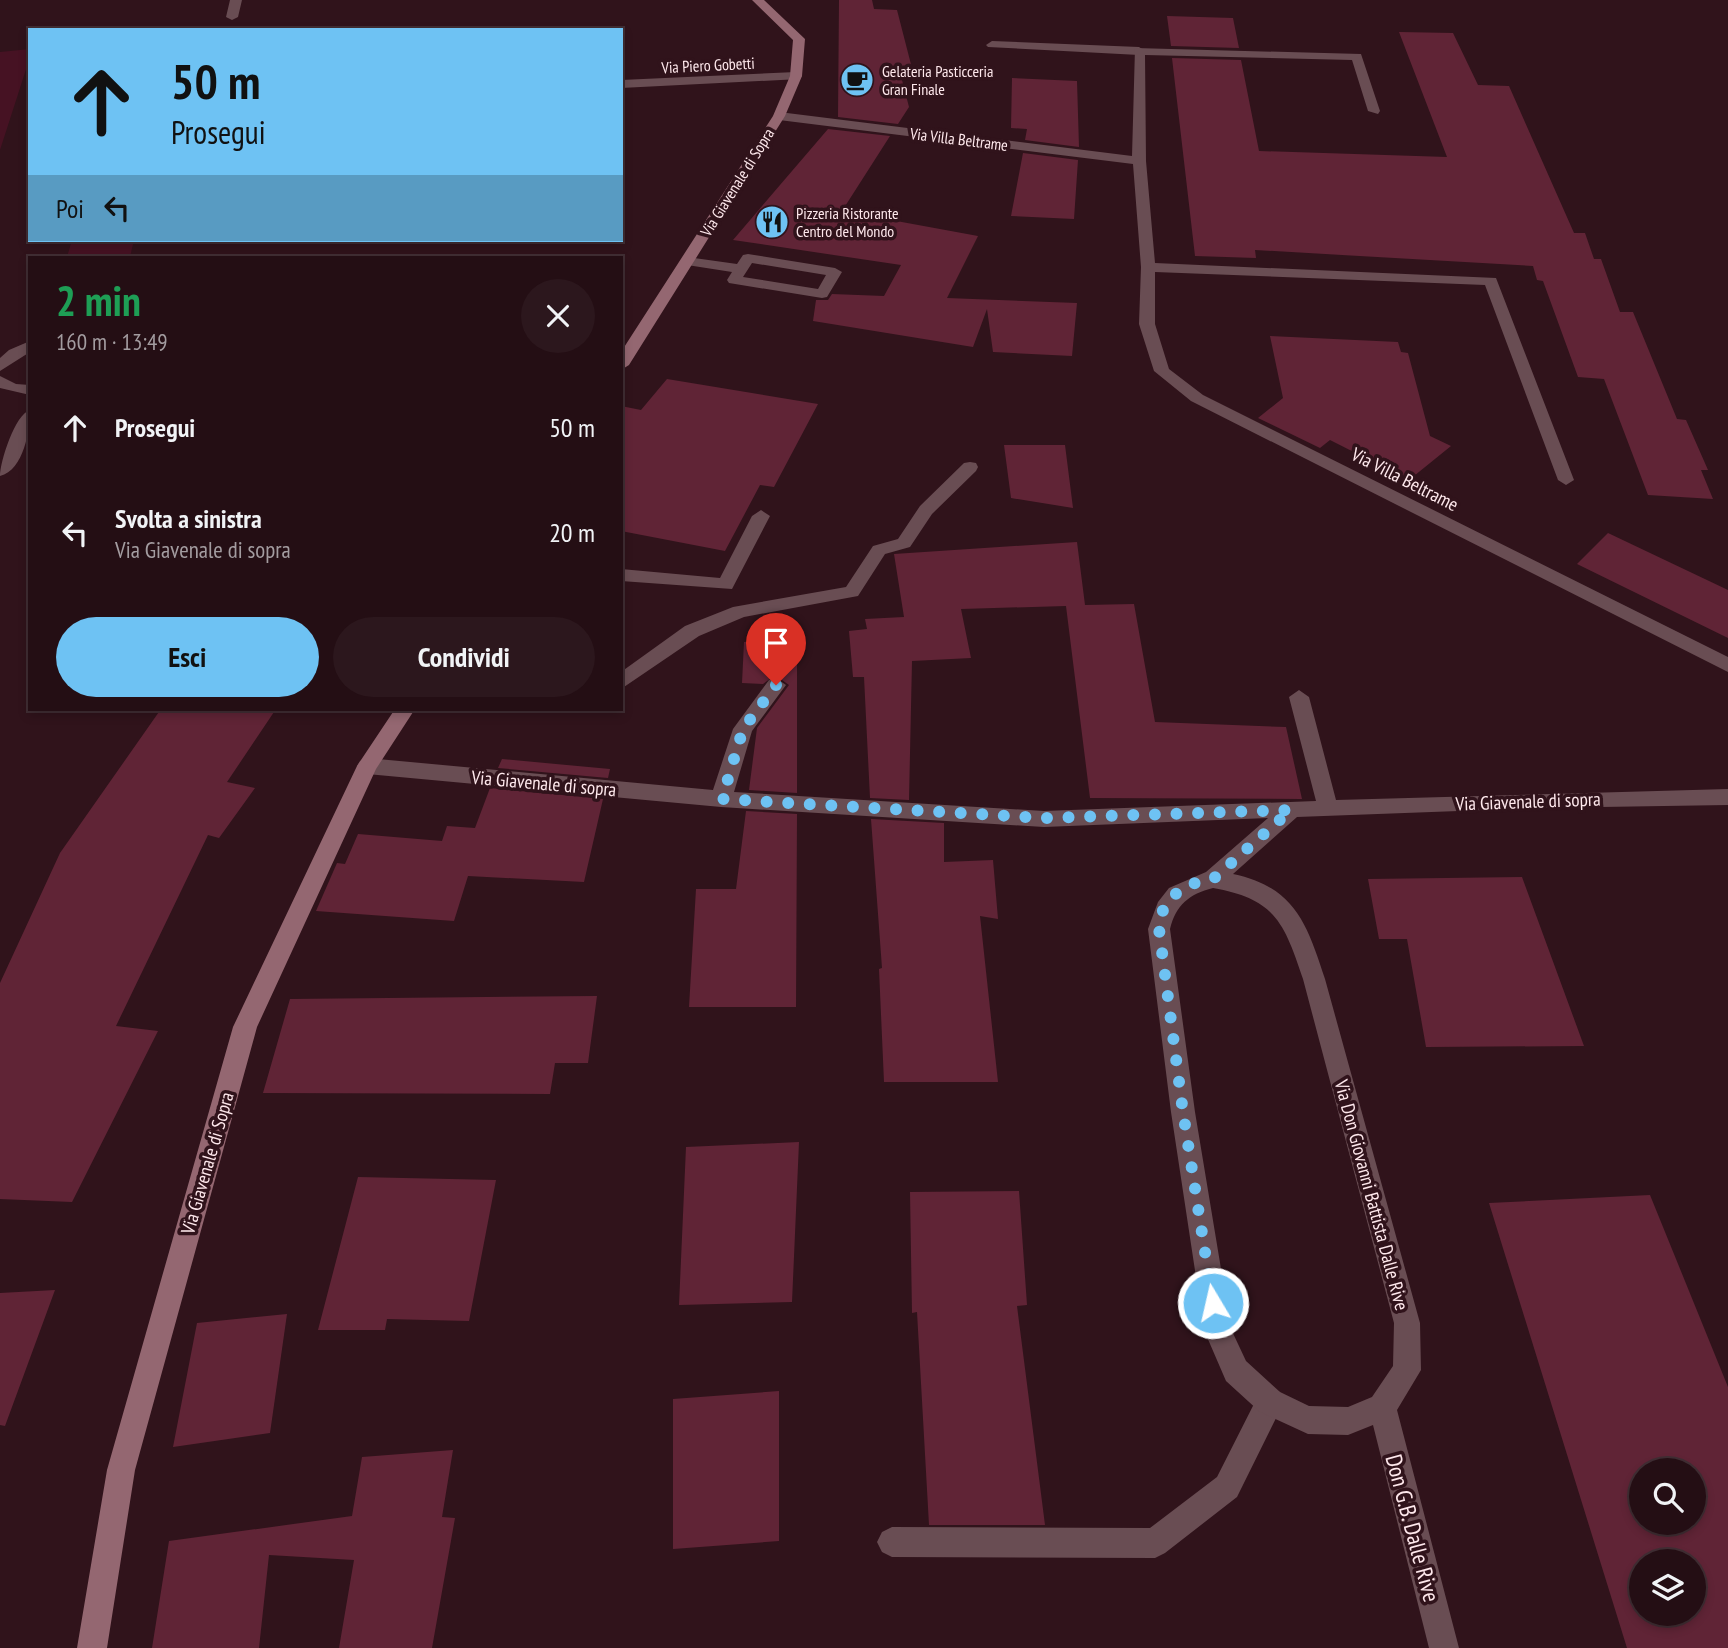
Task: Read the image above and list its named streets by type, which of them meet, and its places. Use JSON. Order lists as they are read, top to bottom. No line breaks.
{"streets":{"street":["Via Piero Gobetti","Via Villa Beltrame","Via Giavenale di Sopra","Via Giavenale di sopra","Via Don Giovanni Battista Dalle Rive","Don G.B. Dalle Rive"]},"crossings":[["Via Piero Gobetti","Via Giavenale di Sopra"],["Via Villa Beltrame","Via Giavenale di Sopra"],["Via Giavenale di Sopra","Via Giavenale di sopra"],["Via Don Giovanni Battista Dalle Rive","Don G.B. Dalle Rive"]],"places":{"cafe":["Gelateria Pasticceria Gran Finale"],"restaurant":["Pizzeria Ristorante Centro del Mondo"]},"page":{"turn":["50 m","Prosegui"],"then":"Poi","heading":["2 min","160 m · 13:49"],"list":[{"name":"Prosegui","value":"50 m"},{"name":"Svolta a sinistra","note":"Via Giavenale di sopra","value":"20 m"}],"buttons":["Esci","Condividi"]}}
